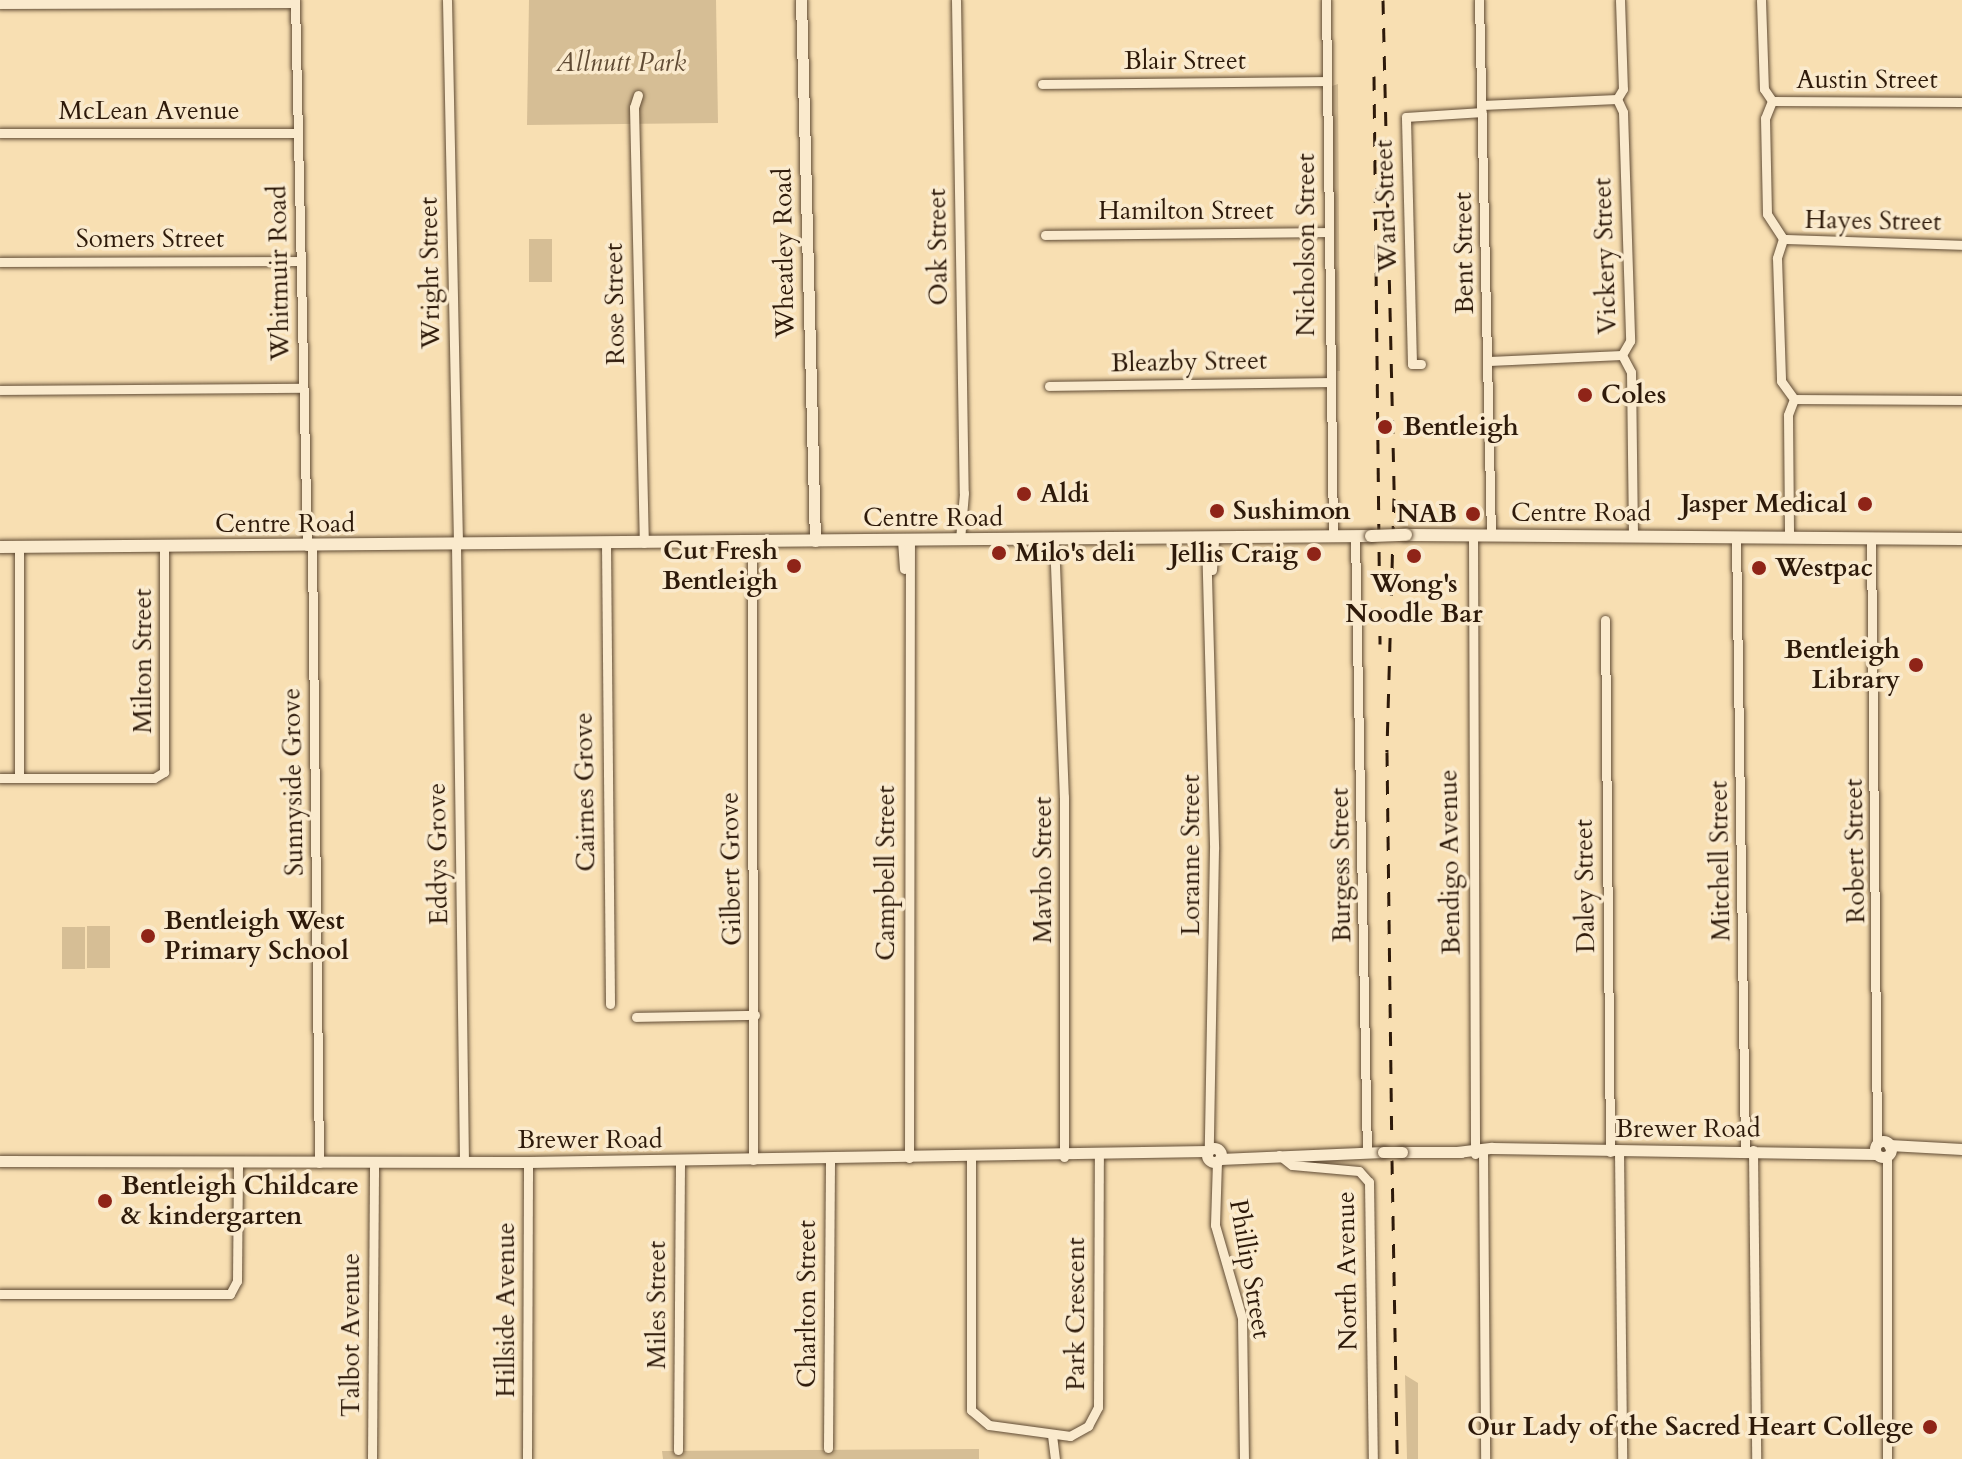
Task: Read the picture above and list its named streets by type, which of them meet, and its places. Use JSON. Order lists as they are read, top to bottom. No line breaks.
{"streets":{"main road":["Centre Road"],"street":["Blair Street","Austin Street","McLean Avenue","Ward Street","Hamilton Street","Hayes Street","Somers Street","Nicholson Street","Oak Street","Wheatley Road","Bent Street","Vickery Street","Whitmuir Road","Wright Street","Rose Street","Bleazby Street","Milton Street","Sunnyside Grove","Cairnes Grove","Robert Street","Eddys Grove","Loranne Street","Mitchell Street","Bendigo Avenue","Burgess Street","Gilbert Grove","Mavho Street","Campbell Street","Daley Street","Brewer Road","Phillip Street","North Avenue","Charlton Street","Miles Street","Hillside Avenue","Park Crescent","Talbot Avenue"]},"crossings":[["Blair Street","Nicholson Street"],["McLean Avenue","Whitmuir Road"],["Ward Street","Bent Street"],["Ward Street","Vickery Street"],["Hamilton Street","Nicholson Street"],["Somers Street","Whitmuir Road"],["Nicholson Street","Bleazby Street"],["Nicholson Street","Centre Road"],["Oak Street","Centre Road"],["Wheatley Road","Centre Road"],["Bent Street","Centre Road"],["Vickery Street","Centre Road"],["Whitmuir Road","Centre Road"],["Whitmuir Road","Sunnyside Grove"],["Wright Street","Centre Road"],["Wright Street","Eddys Grove"],["Rose Street","Centre Road"],["Centre Road","Milton Street"],["Centre Road","Sunnyside Grove"],["Centre Road","Cairnes Grove"],["Centre Road","Robert Street"],["Centre Road","Eddys Grove"],["Centre Road","Loranne Street"],["Centre Road","Mitchell Street"],["Centre Road","Bendigo Avenue"],["Centre Road","Burgess Street"],["Centre Road","Gilbert Grove"],["Centre Road","Mavho Street"],["Centre Road","Campbell Street"],["Sunnyside Grove","Brewer Road"],["Robert Street","Brewer Road"],["Eddys Grove","Brewer Road"],["Loranne Street","Brewer Road"],["Loranne Street","Phillip Street"],["Mitchell Street","Brewer Road"],["Bendigo Avenue","Brewer Road"],["Burgess Street","Brewer Road"],["Gilbert Grove","Brewer Road"],["Mavho Street","Brewer Road"],["Campbell Street","Brewer Road"],["Daley Street","Brewer Road"],["Brewer Road","Phillip Street"],["Brewer Road","North Avenue"],["Brewer Road","Charlton Street"],["Brewer Road","Miles Street"],["Brewer Road","Hillside Avenue"],["Brewer Road","Park Crescent"],["Brewer Road","Talbot Avenue"]],"parks":["Allnutt Park"],"places":["Coles","Bentleigh","Aldi","Jasper Medical","Sushimon","NAB","Milo's deli","Jellis Craig","Wong's Noodle Bar","Cut Fresh Bentleigh","Westpac","Bentleigh Library","Bentleigh West Primary School","Bentleigh Childcare & kindergarten","Our Lady of the Sacred Heart College"]}
